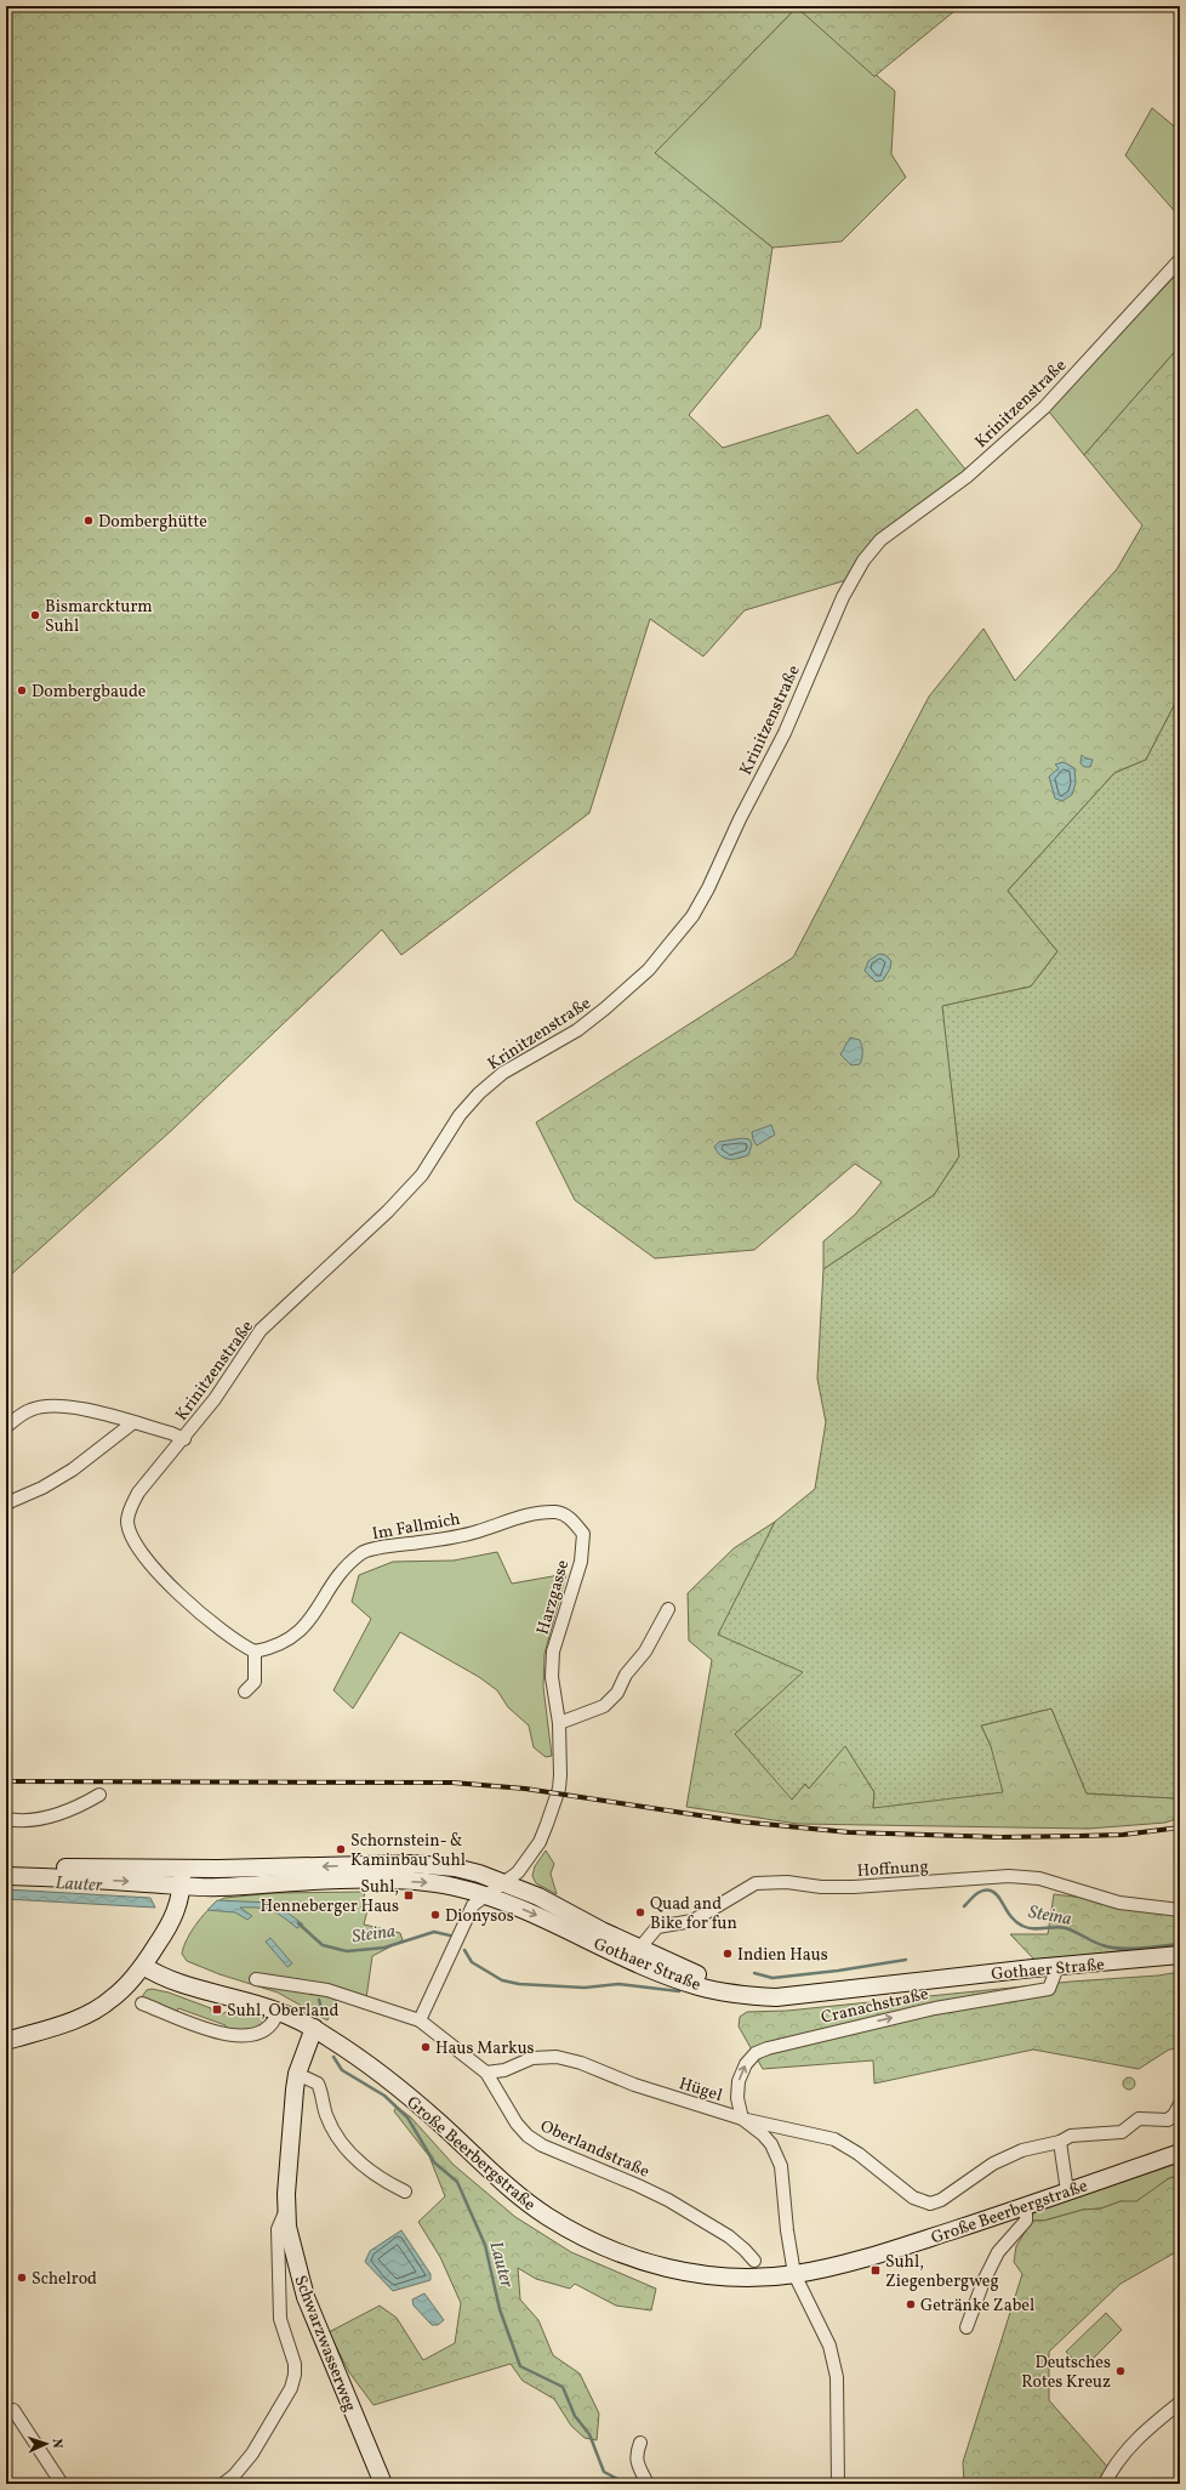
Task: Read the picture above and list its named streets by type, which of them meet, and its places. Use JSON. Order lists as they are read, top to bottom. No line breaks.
{"streets":{"main road":["Gothaer Straße","Große Beerbergstraße","Schwarzwasserweg"],"street":["Krinitzenstraße","Im Fallmich","Harzgasse","Hoffnung","Cranachstraße","Hügel","Oberlandstraße"]},"crossings":[["Krinitzenstraße","Im Fallmich"],["Im Fallmich","Harzgasse"],["Harzgasse","Gothaer Straße"],["Harzgasse","Oberlandstraße"],["Hoffnung","Gothaer Straße"],["Gothaer Straße","Cranachstraße"],["Cranachstraße","Hügel"],["Hügel","Oberlandstraße"],["Hügel","Große Beerbergstraße"],["Große Beerbergstraße","Schwarzwasserweg"]],"one_way":["Cranachstraße"],"water":["Lauter","Steina"],"places":{"other":["Domberghütte","Bismarckturm Suhl","Dombergbaude","Schornstein- & Kaminbau Suhl","Quad and Bike for fun","Dionysos","Indien Haus","Haus Markus","Schelrod","Getränke Zabel","Deutsches Rotes Kreuz"],"transit":["Suhl, Henneberger Haus","Suhl, Oberland","Suhl, Ziegenbergweg"]},"north":"right"}
